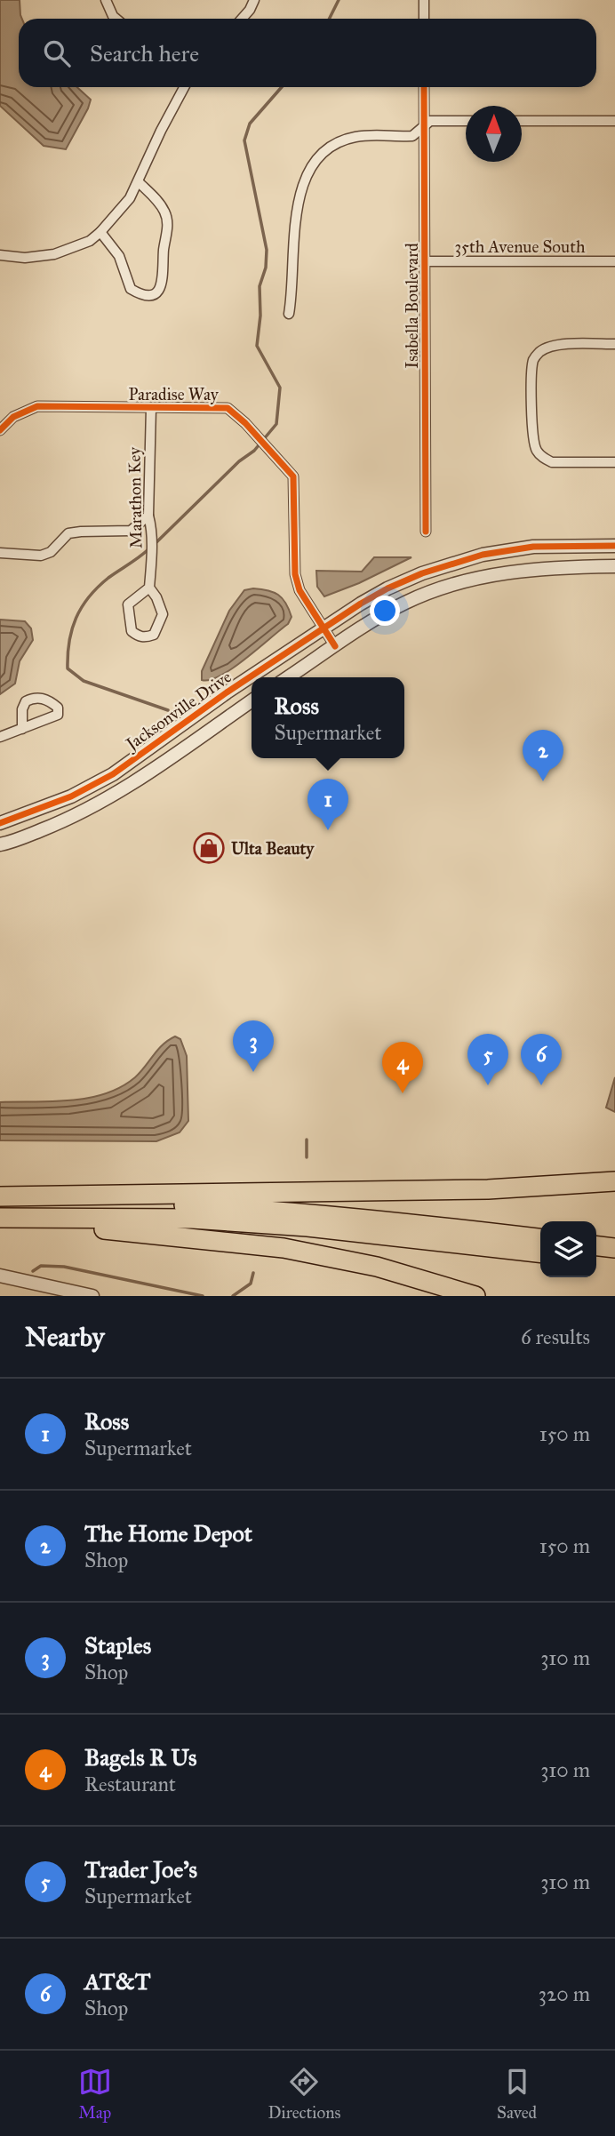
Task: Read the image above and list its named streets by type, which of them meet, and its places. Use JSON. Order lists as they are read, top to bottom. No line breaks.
{"streets":{"street":["35th Avenue South","Isabella Boulevard","Paradise Way","Marathon Key","Jacksonville Drive"]},"crossings":[["35th Avenue South","Isabella Boulevard"],["Paradise Way","Marathon Key"],["Paradise Way","Jacksonville Drive"]],"places":{"shop":["Ulta Beauty"]},"north":"top","page":{"search":"Search here","popup":["Ross","Supermarket"],"pins":["2","1","3","5","6","4"],"heading":["Nearby","6 results"],"list":[{"mark":"1","name":"Ross","note":"Supermarket","value":"150 m"},{"mark":"2","name":"The Home Depot","note":"Shop","value":"150 m"},{"mark":"3","name":"Staples","note":"Shop","value":"310 m"},{"mark":"4","name":"Bagels R Us","note":"Restaurant","value":"310 m"},{"mark":"5","name":"Trader Joe's","note":"Supermarket","value":"310 m"},{"mark":"6","name":"AT&T","note":"Shop","value":"320 m"}],"nav":["Map","Directions","Saved"]}}
